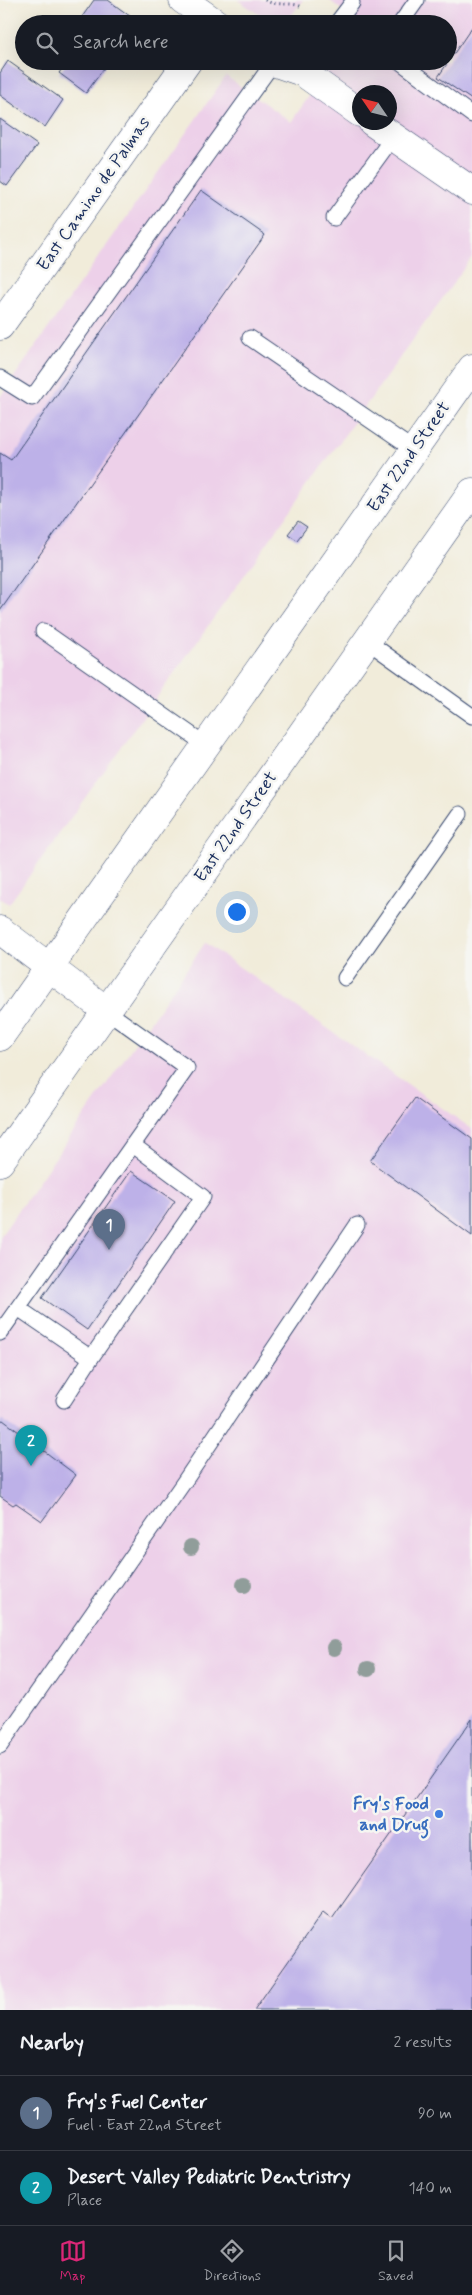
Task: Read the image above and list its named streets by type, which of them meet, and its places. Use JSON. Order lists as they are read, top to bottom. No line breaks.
{"streets":{"main road":["East Camino de Palmas","East 22nd Street"]},"places":["Fry's Food and Drug"],"north":"top left","page":{"search":"Search here","pins":["1","2"],"heading":["Nearby","2 results"],"list":[{"mark":"1","name":"Fry's Fuel Center","note":"Fuel · East 22nd Street","value":"90 m"},{"mark":"2","name":"Desert Valley Pediatric Dentristry","note":"Place","value":"140 m"}],"nav":["Map","Directions","Saved"]}}
